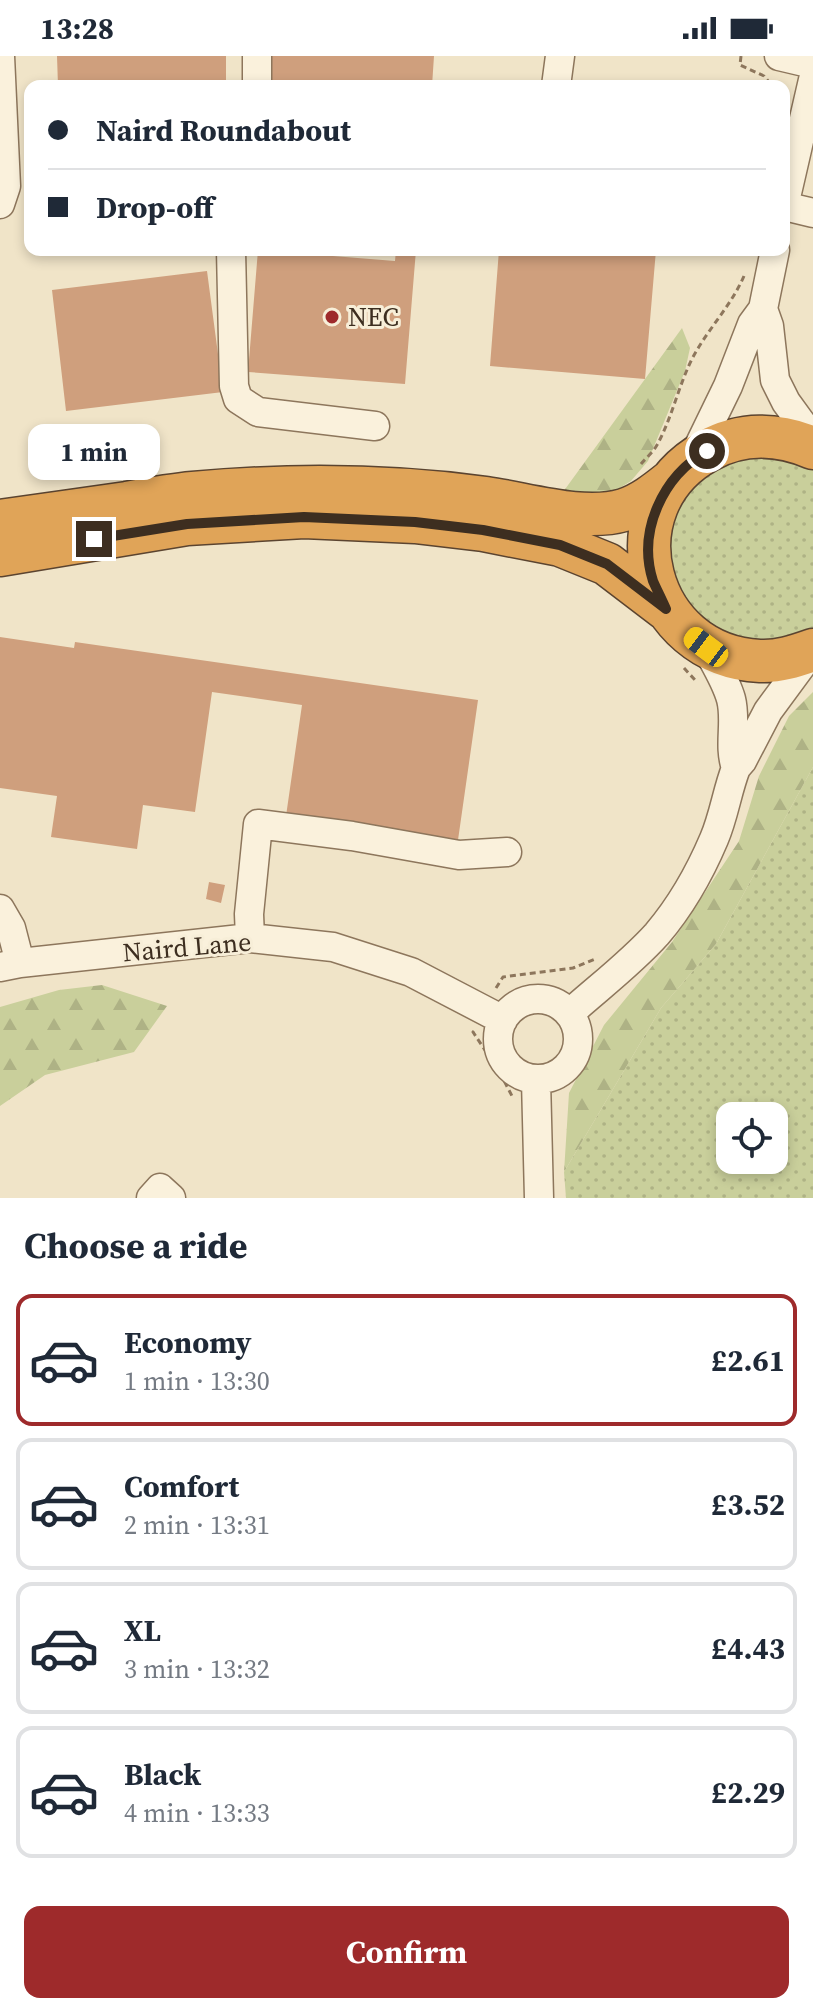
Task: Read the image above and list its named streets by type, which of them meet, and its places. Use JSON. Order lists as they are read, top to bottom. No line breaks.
{"streets":{"street":["Naird Lane"]},"places":["NEC"],"page":{"status":"13:28","banner":["Naird Roundabout","Drop-off"],"bubble":"1 min","heading":"Choose a ride","list":[{"name":"Economy","note":"1 min · 13:30","value":"£2.61"},{"name":"Comfort","note":"2 min · 13:31","value":"£3.52"},{"name":"XL","note":"3 min · 13:32","value":"£4.43"},{"name":"Black","note":"4 min · 13:33","value":"£2.29"}],"buttons":"Confirm"}}
